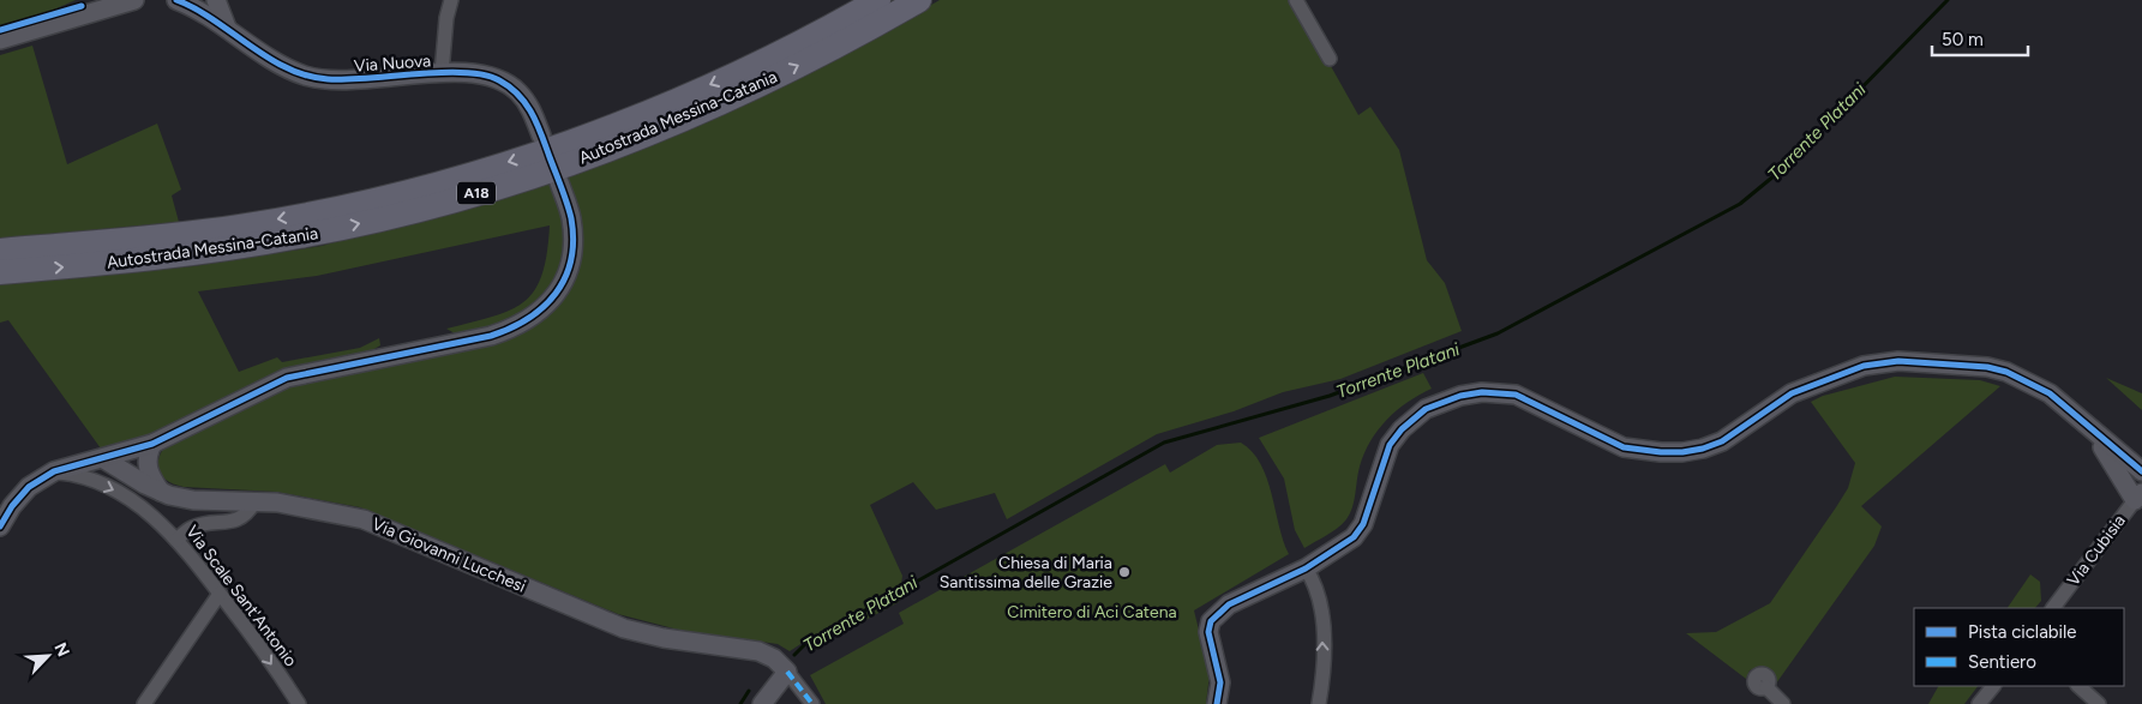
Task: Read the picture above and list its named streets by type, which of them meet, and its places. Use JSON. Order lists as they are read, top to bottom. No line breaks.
{"streets":{"highway":["Autostrada Messina-Catania","A18"],"street":["Via Nuova","Via Cubisia","Via Giovanni Lucchesi","Via Scale Sant'Antonio"]},"one_way":["Via Scale Sant'Antonio"],"water":["Torrente Platani"],"parks":["Cimitero di Aci Catena"],"places":["Chiesa di Maria Santissima delle Grazie"],"legend":["Pista ciclabile","Sentiero"],"scale_bar":"50 m","north":"top right"}
